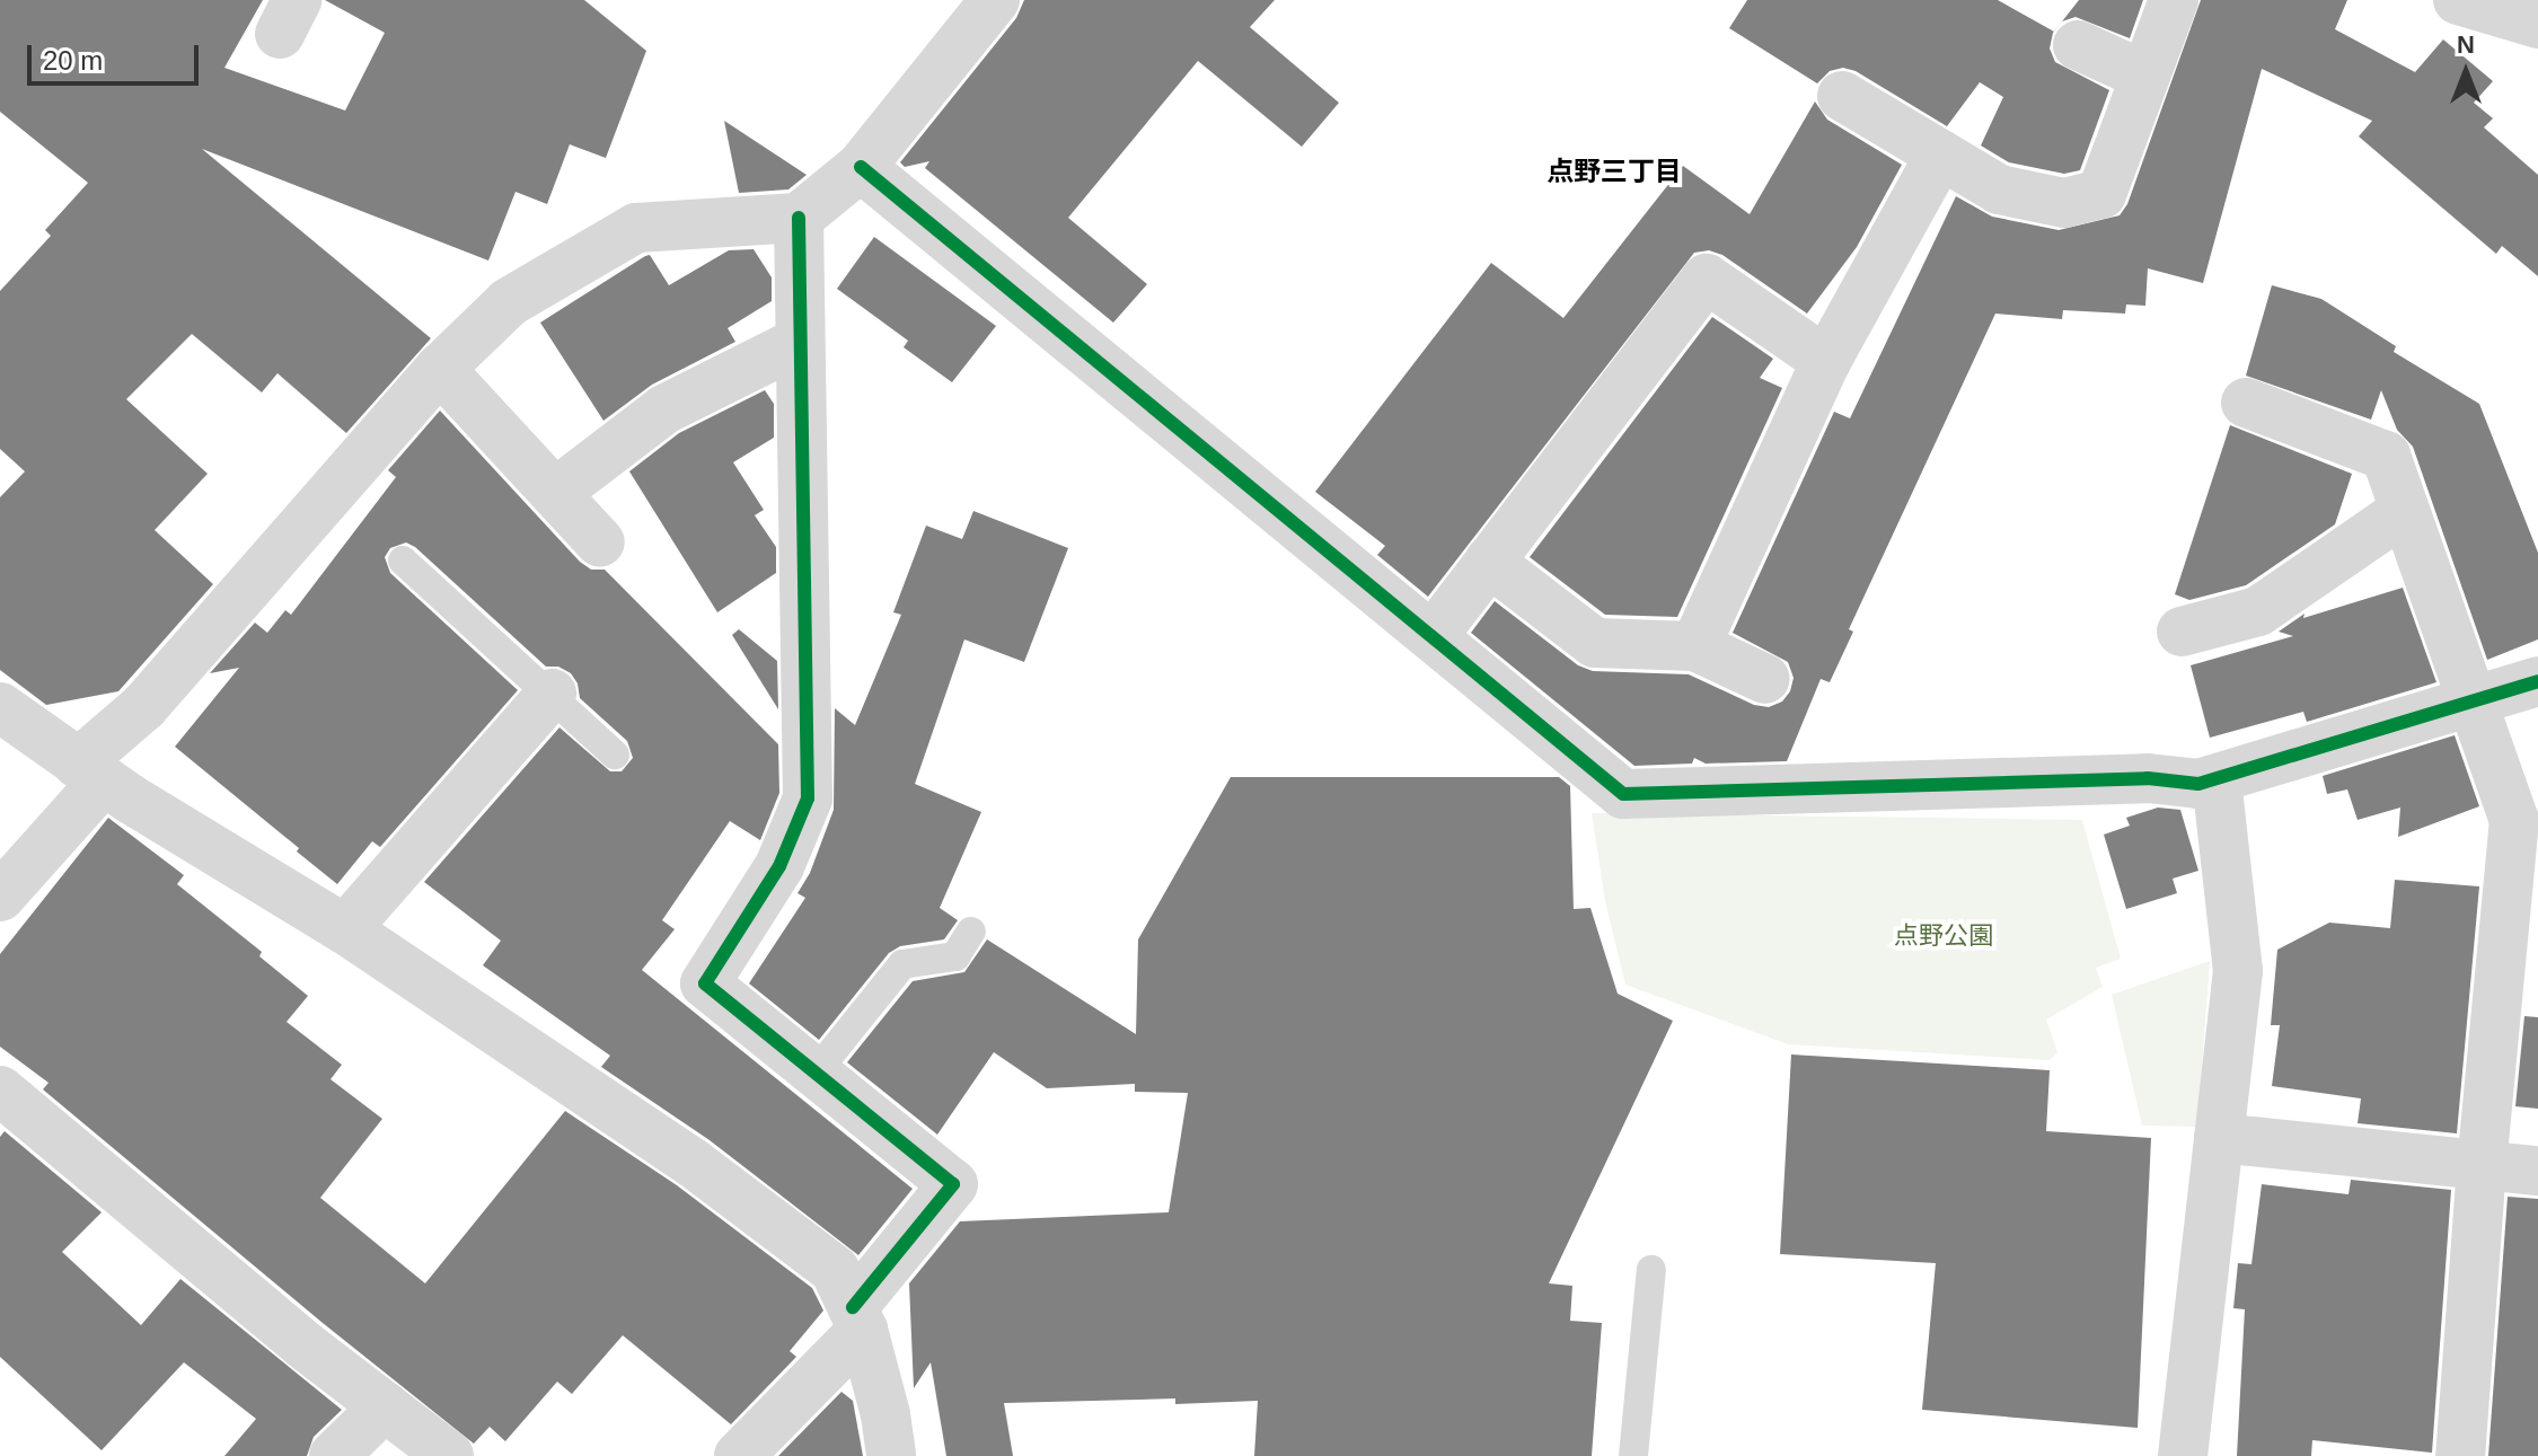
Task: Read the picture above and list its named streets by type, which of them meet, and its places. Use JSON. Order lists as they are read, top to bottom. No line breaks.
{"districts":["点野三丁目"],"parks":["点野公園"],"scale_bar":"20 m","north":"top"}
